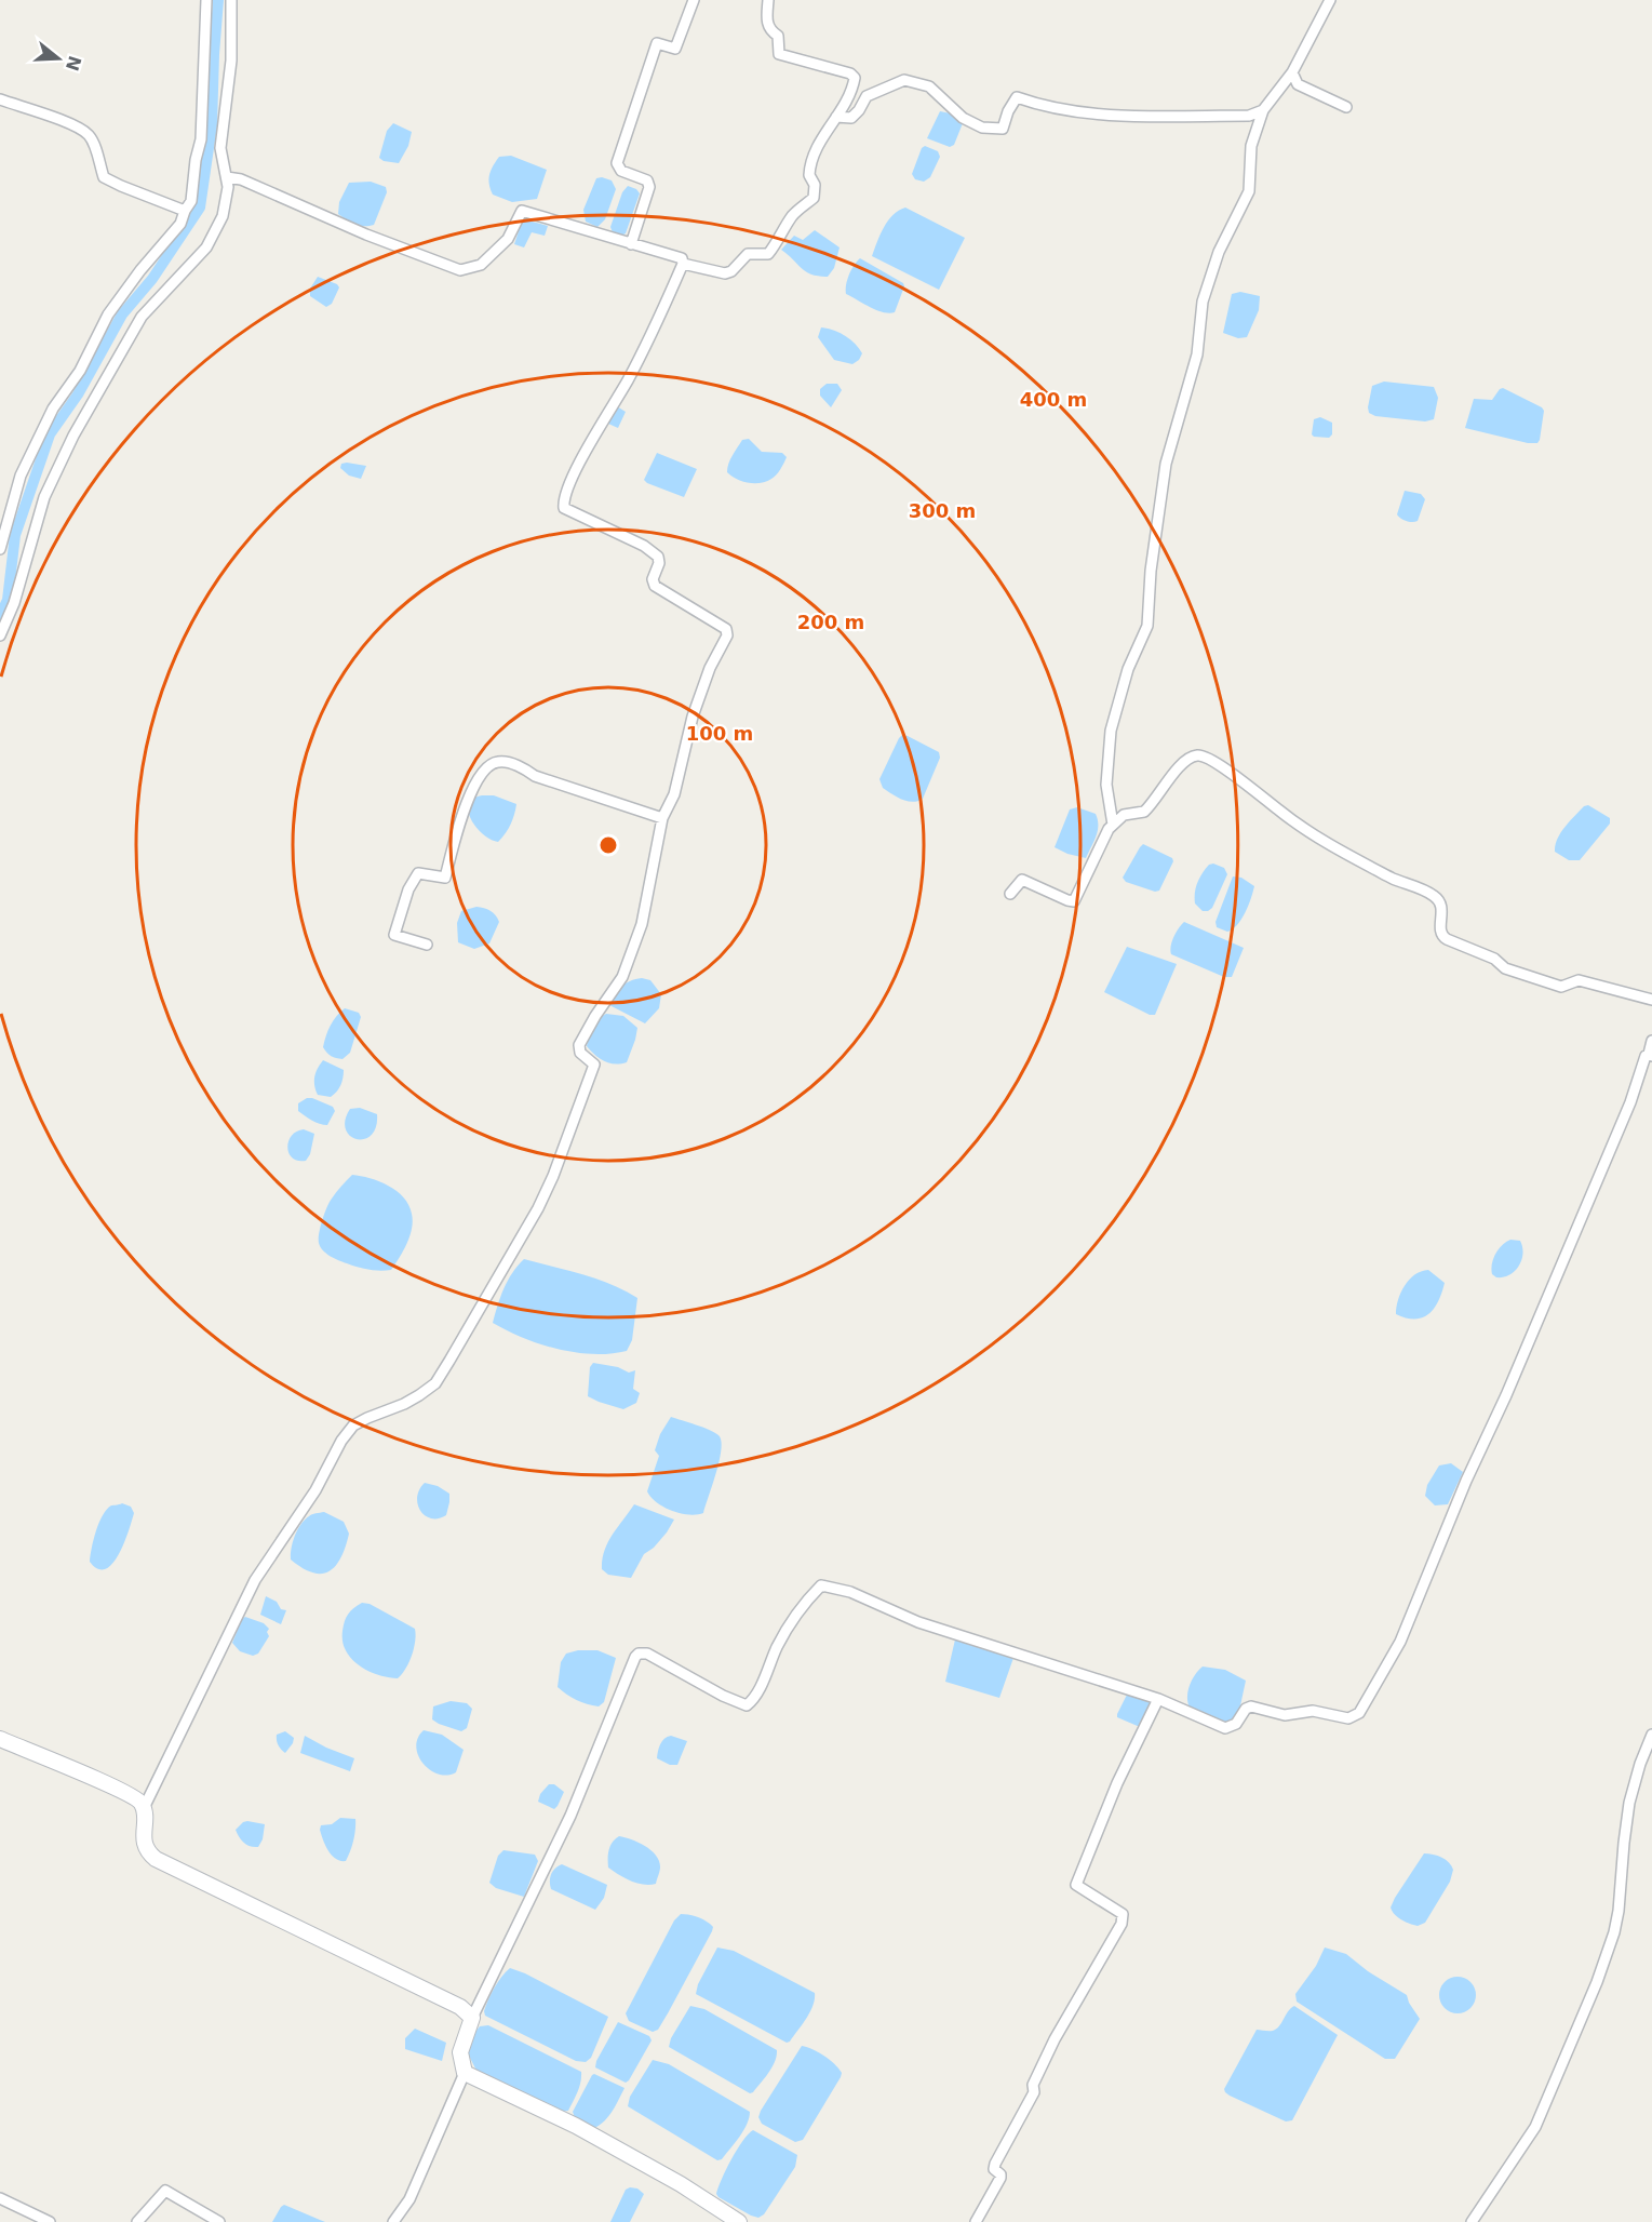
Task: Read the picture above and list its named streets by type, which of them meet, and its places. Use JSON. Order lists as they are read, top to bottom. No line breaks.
{"north":"right","rings":["400 m","300 m","200 m","100 m"]}
